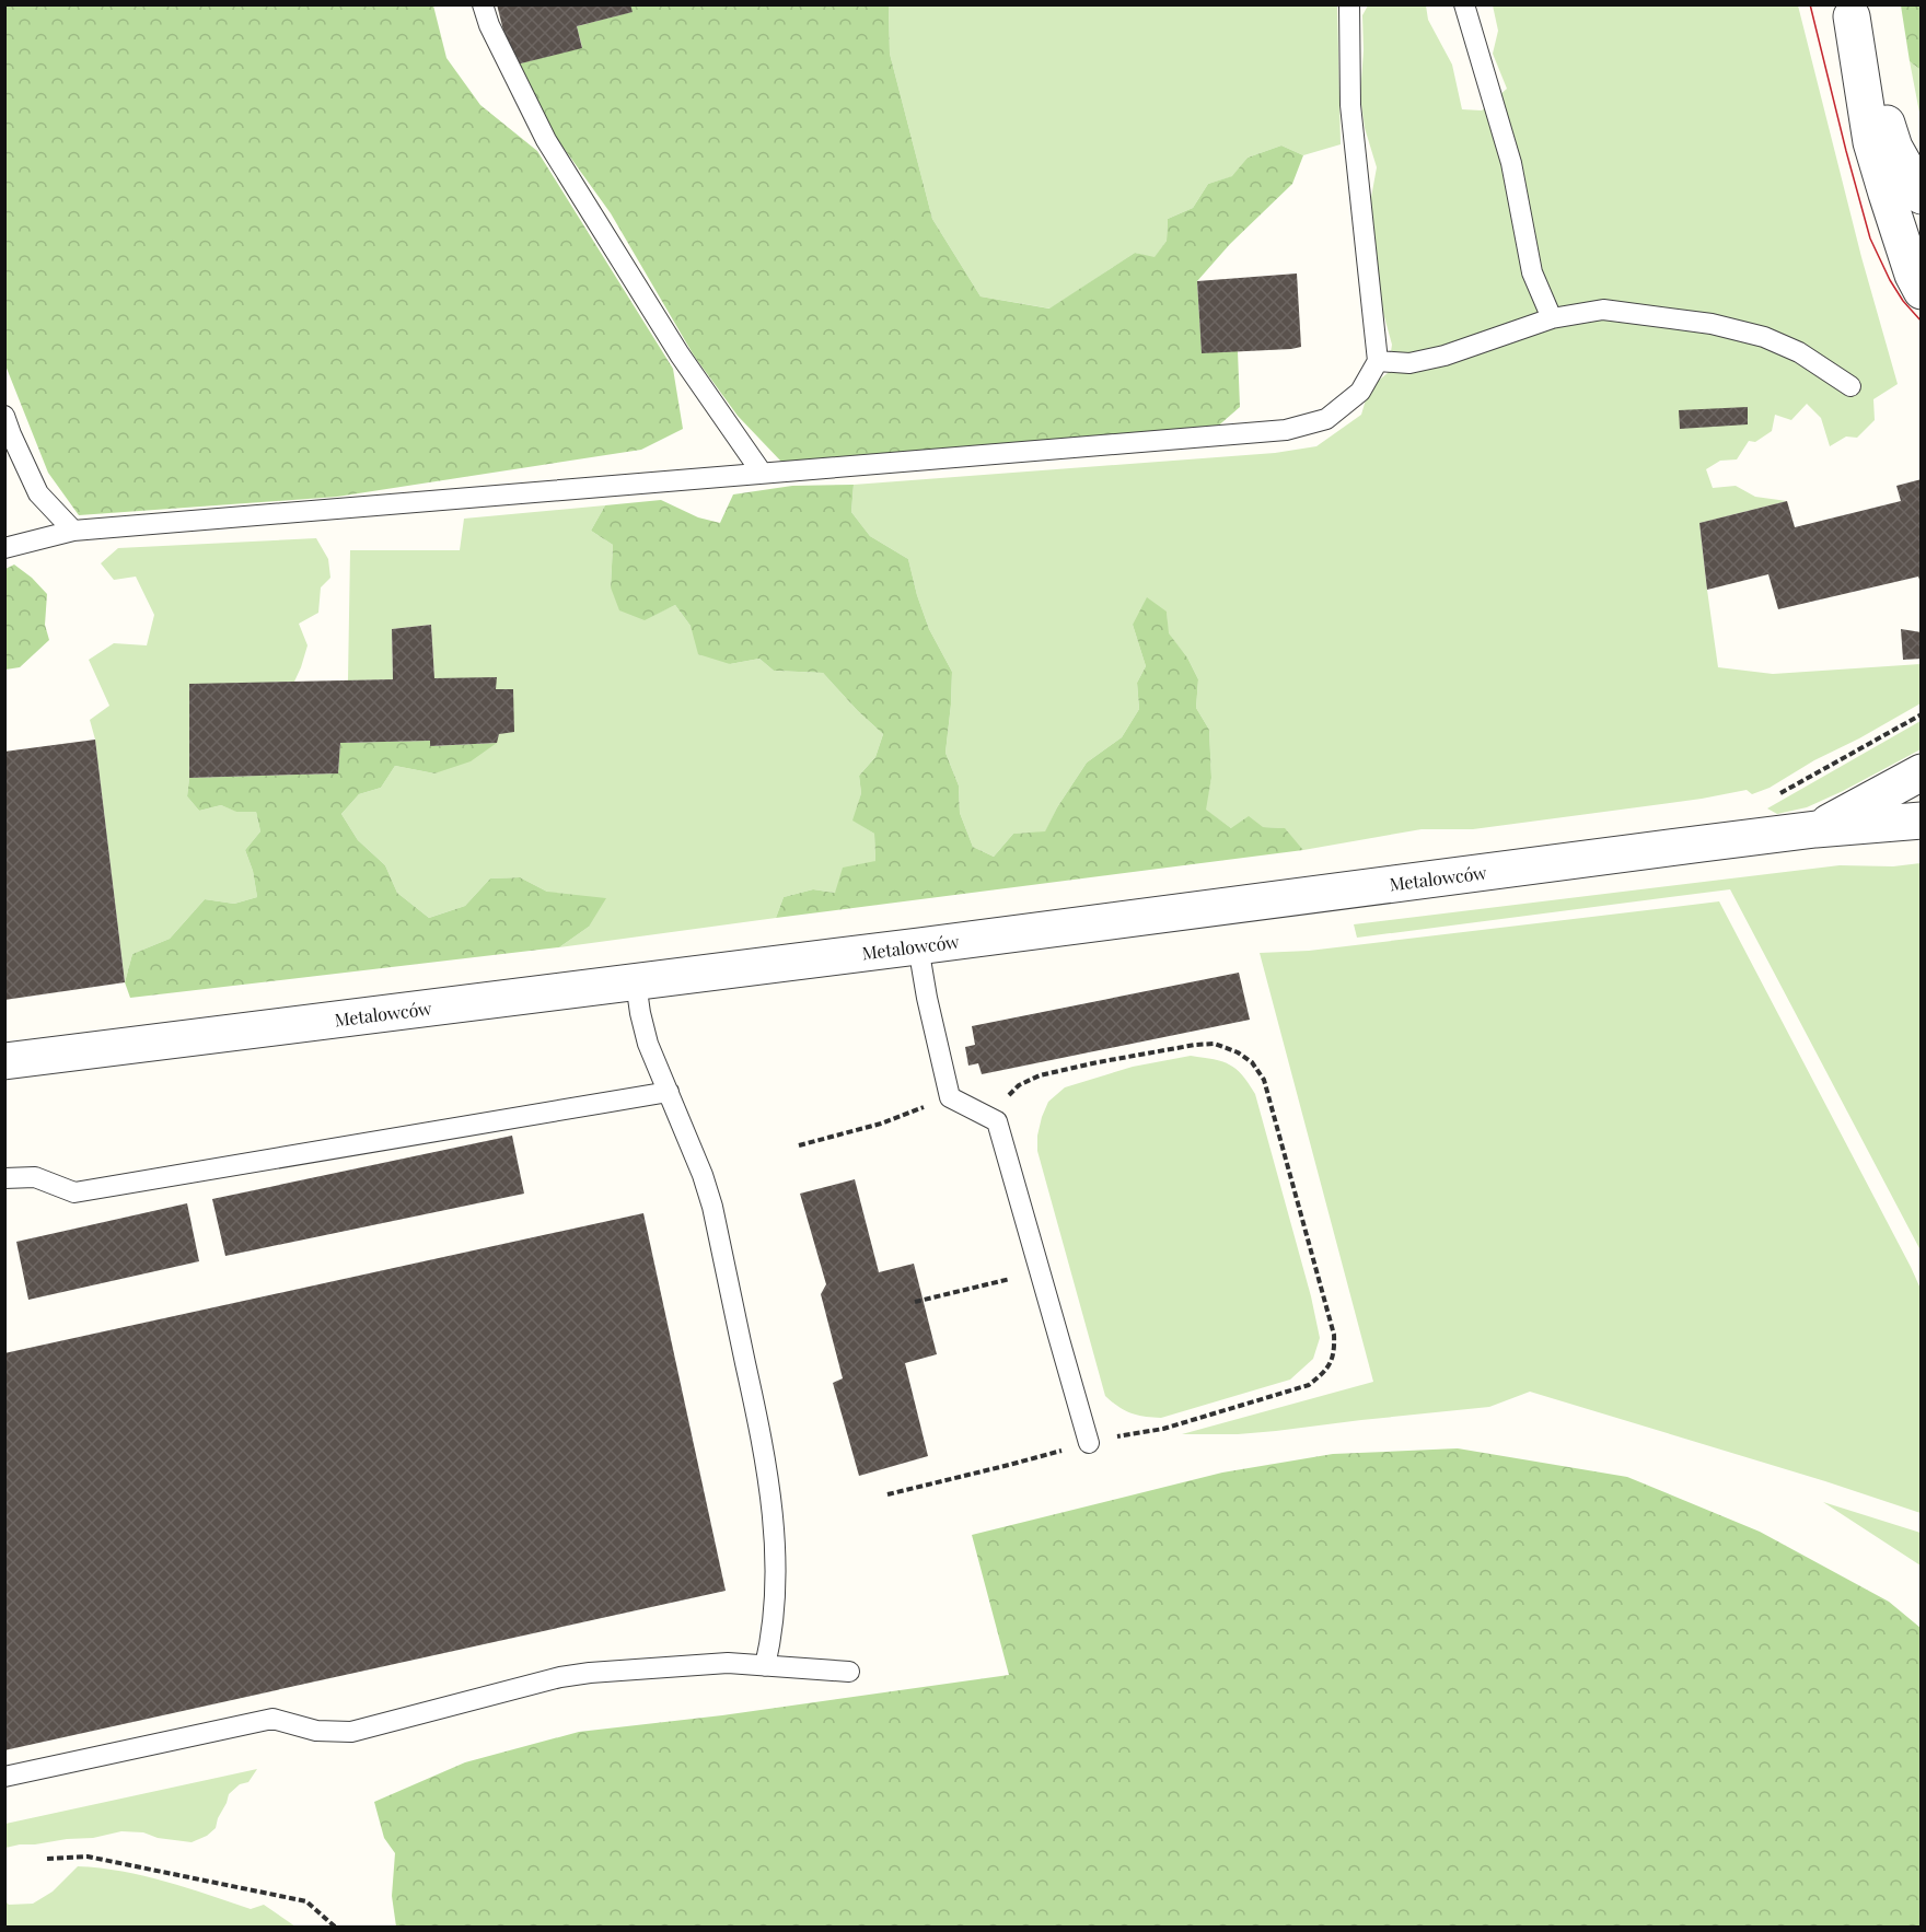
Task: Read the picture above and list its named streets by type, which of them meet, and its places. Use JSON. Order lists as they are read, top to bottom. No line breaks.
{"streets":{"street":["Metalowców"]}}
